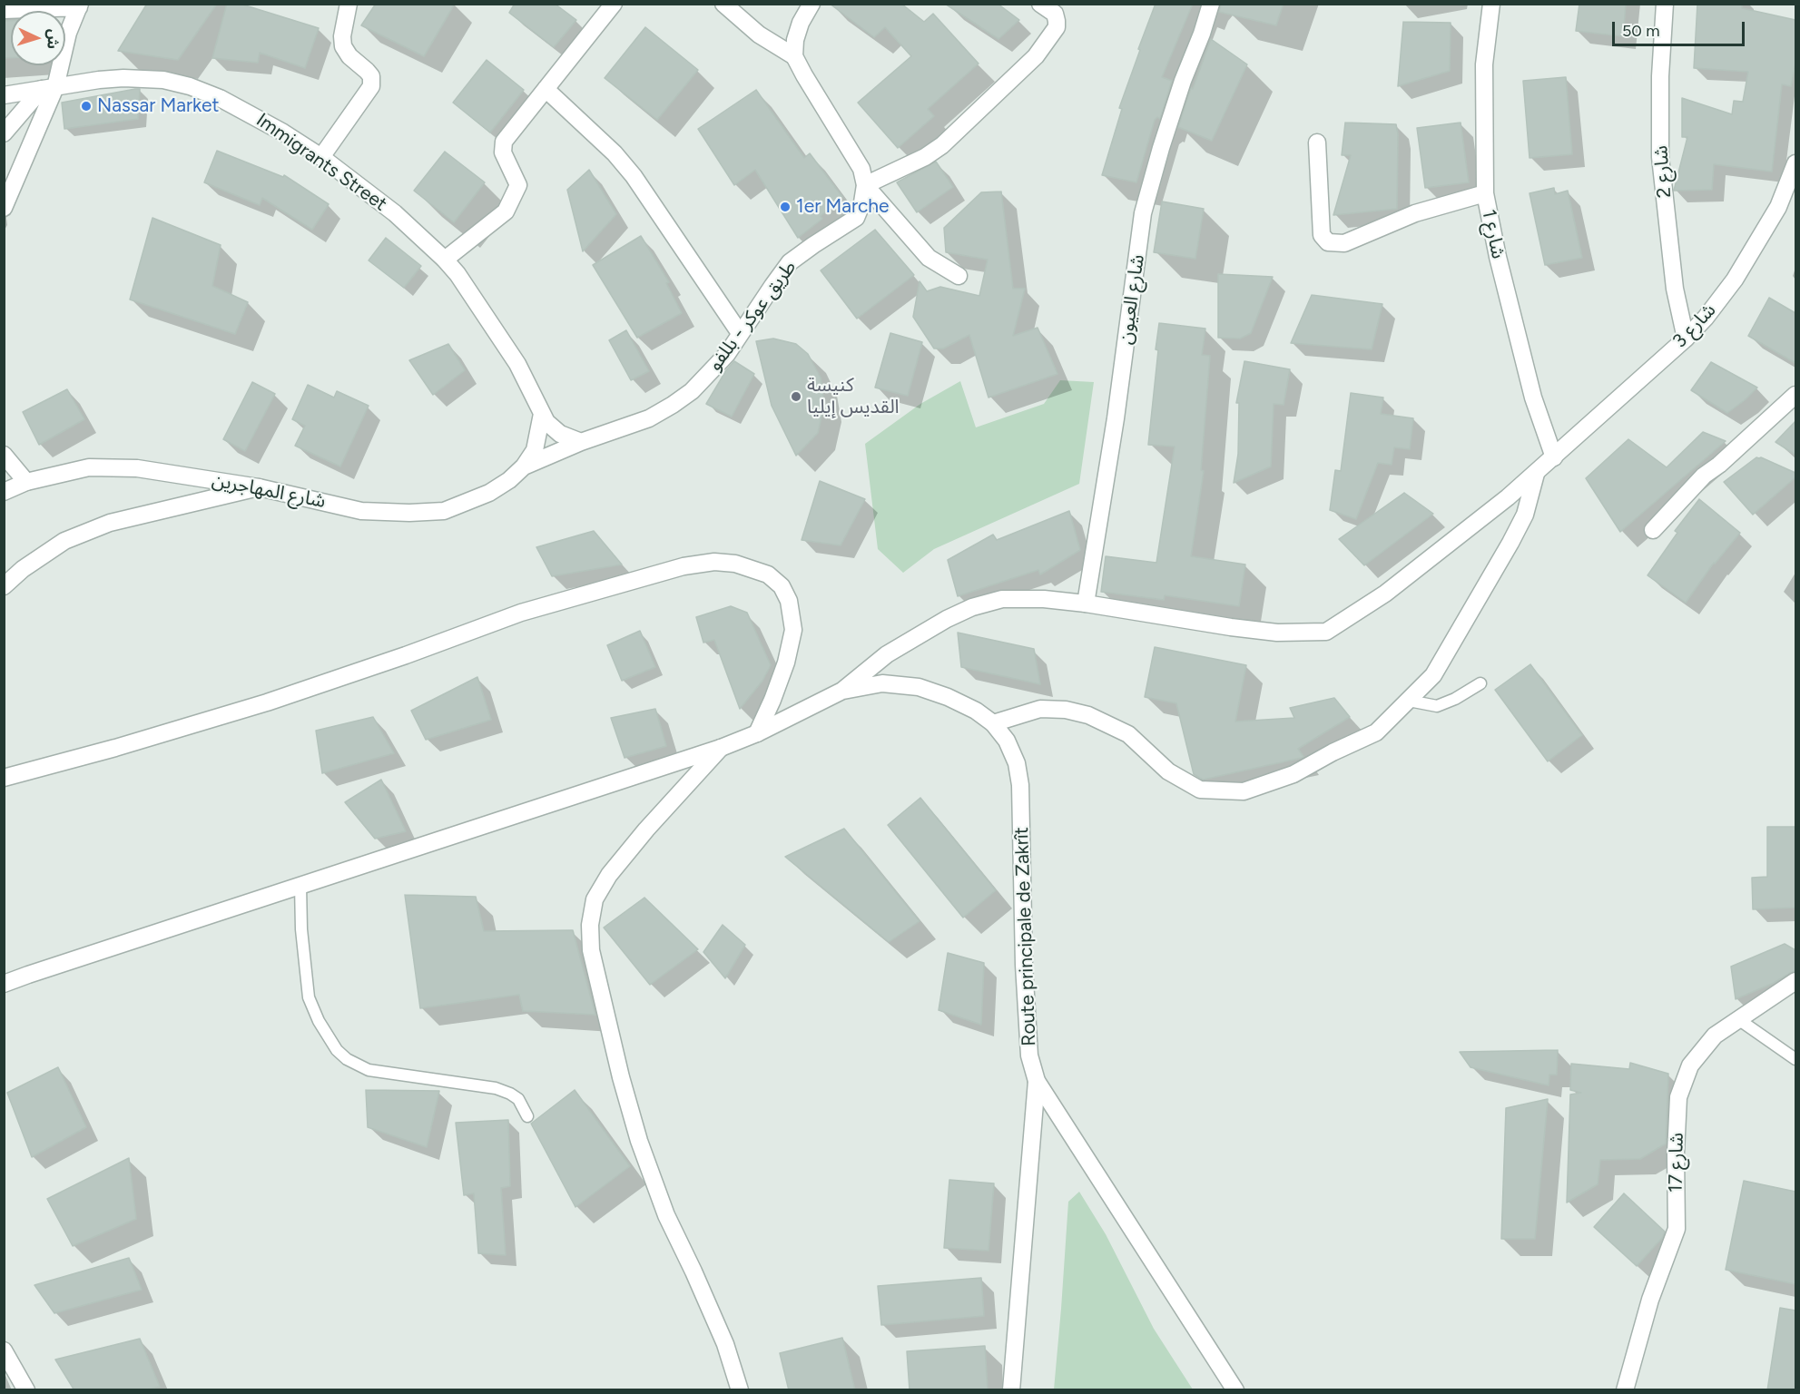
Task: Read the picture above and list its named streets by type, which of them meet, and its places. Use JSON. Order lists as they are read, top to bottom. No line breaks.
{"streets":{"street":["Immigrants Street","شارع 2","شارع 1","شارع العيون","طريق عوكر - بللفو","شارع 3","شارع المهاجرين","Route principale de Zakrît","شارع 17"]},"crossings":[["Immigrants Street","طريق عوكر - بللفو"],["Immigrants Street","شارع المهاجرين"],["شارع 2","شارع 3"],["شارع 1","شارع 3"],["شارع العيون","شارع 3"],["طريق عوكر - بللفو","شارع المهاجرين"],["شارع 3","Route principale de Zakrît"]],"places":["Nassar Market","1er Marche","كنيسة القديس إيليا"],"scale_bar":"50 m","north":"right"}
